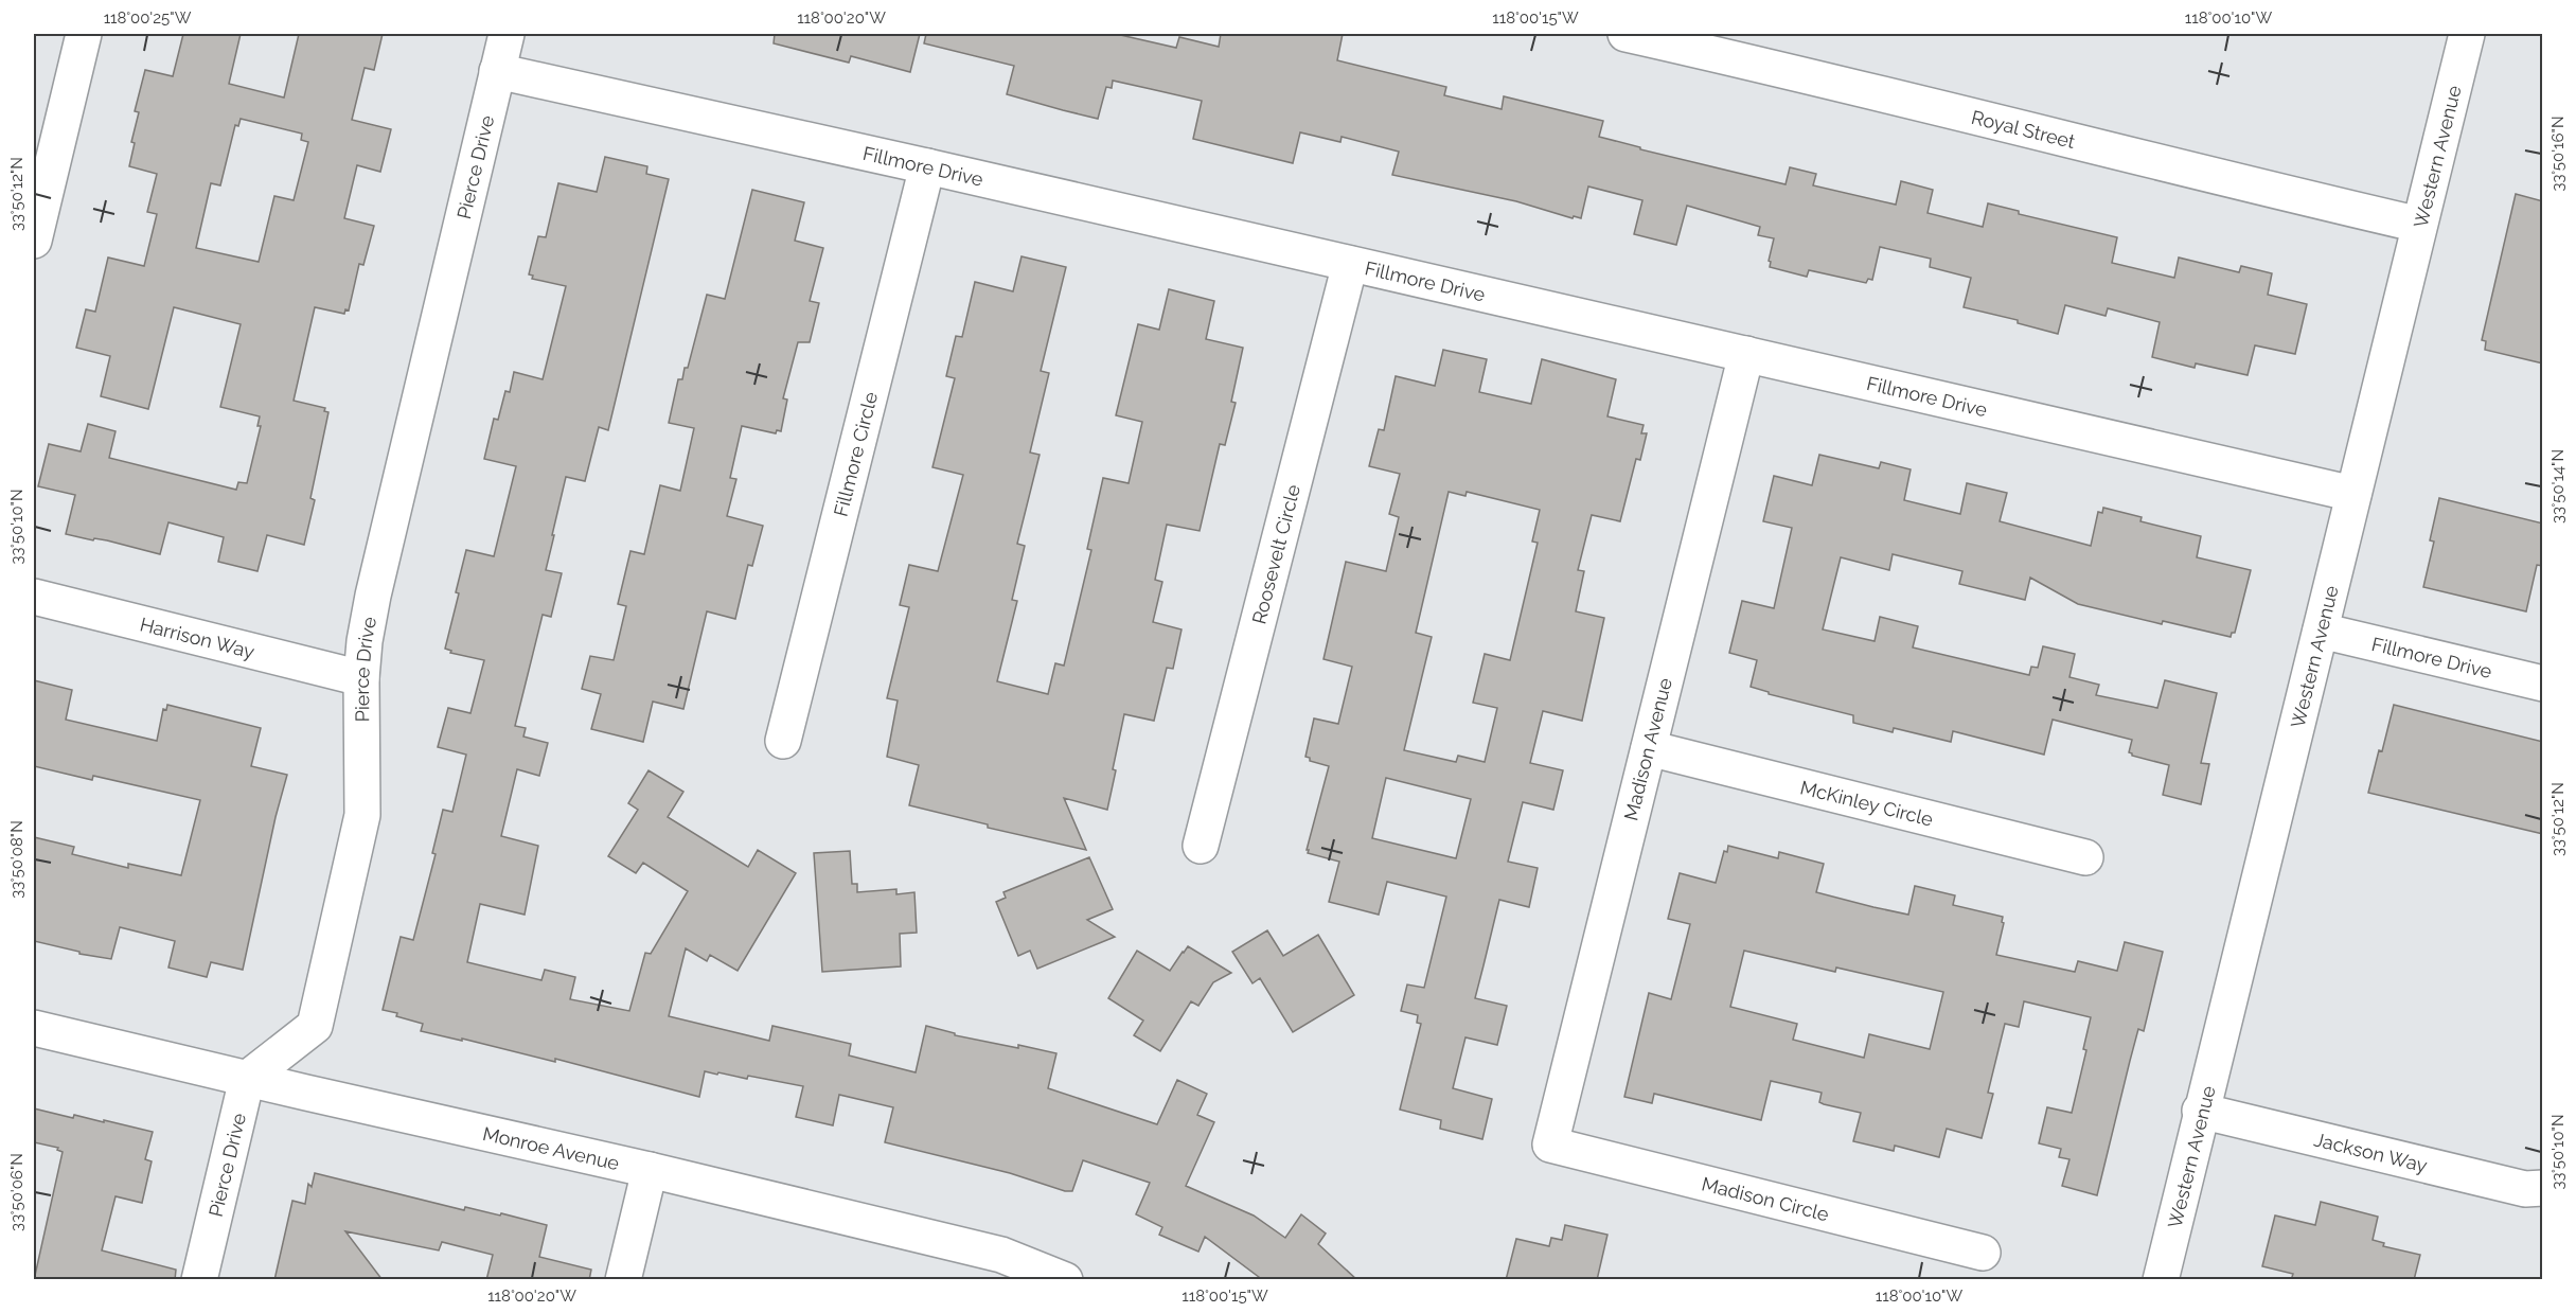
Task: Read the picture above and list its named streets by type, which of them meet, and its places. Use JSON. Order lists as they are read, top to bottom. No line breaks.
{"streets":{"street":["Royal Street","Western Avenue","Fillmore Drive","Pierce Drive","Fillmore Circle","Roosevelt Circle","Harrison Way","Madison Avenue","McKinley Circle","Monroe Avenue","Jackson Way","Madison Circle"]},"crossings":[["Royal Street","Western Avenue"],["Western Avenue","Fillmore Drive"],["Western Avenue","Jackson Way"],["Fillmore Drive","Pierce Drive"],["Fillmore Drive","Fillmore Circle"],["Fillmore Drive","Roosevelt Circle"],["Fillmore Drive","Madison Avenue"],["Pierce Drive","Harrison Way"],["Pierce Drive","Monroe Avenue"],["Madison Avenue","McKinley Circle"],["Madison Avenue","Madison Circle"]],"coordinates":["118°00'25\"W","118°00'20\"W","118°00'15\"W","118°00'10\"W","33°50'16\"N","33°50'12\"N","33°50'14\"N","33°50'10\"N","33°50'08\"N","33°50'06\"N"]}
